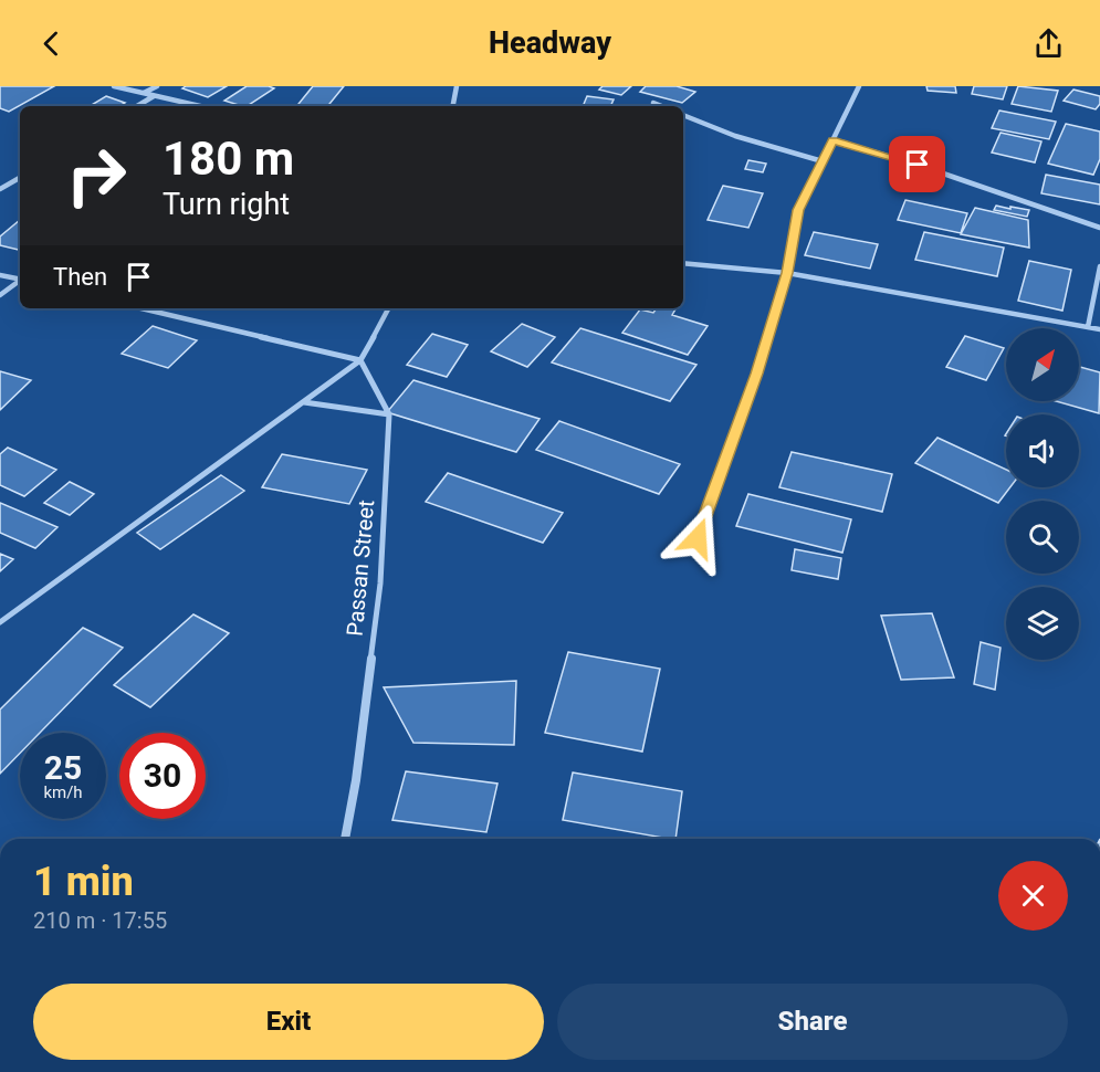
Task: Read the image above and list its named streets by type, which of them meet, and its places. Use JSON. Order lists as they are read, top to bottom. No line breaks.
{"streets":{"street":["Passan Street"]},"north":"top right","page":{"header":"Headway","turn":["180 m","Turn right"],"then":"Then","speed":"25 km/h","limit":"30","heading":["1 min","210 m · 17:55"],"buttons":["Exit","Share"]}}
